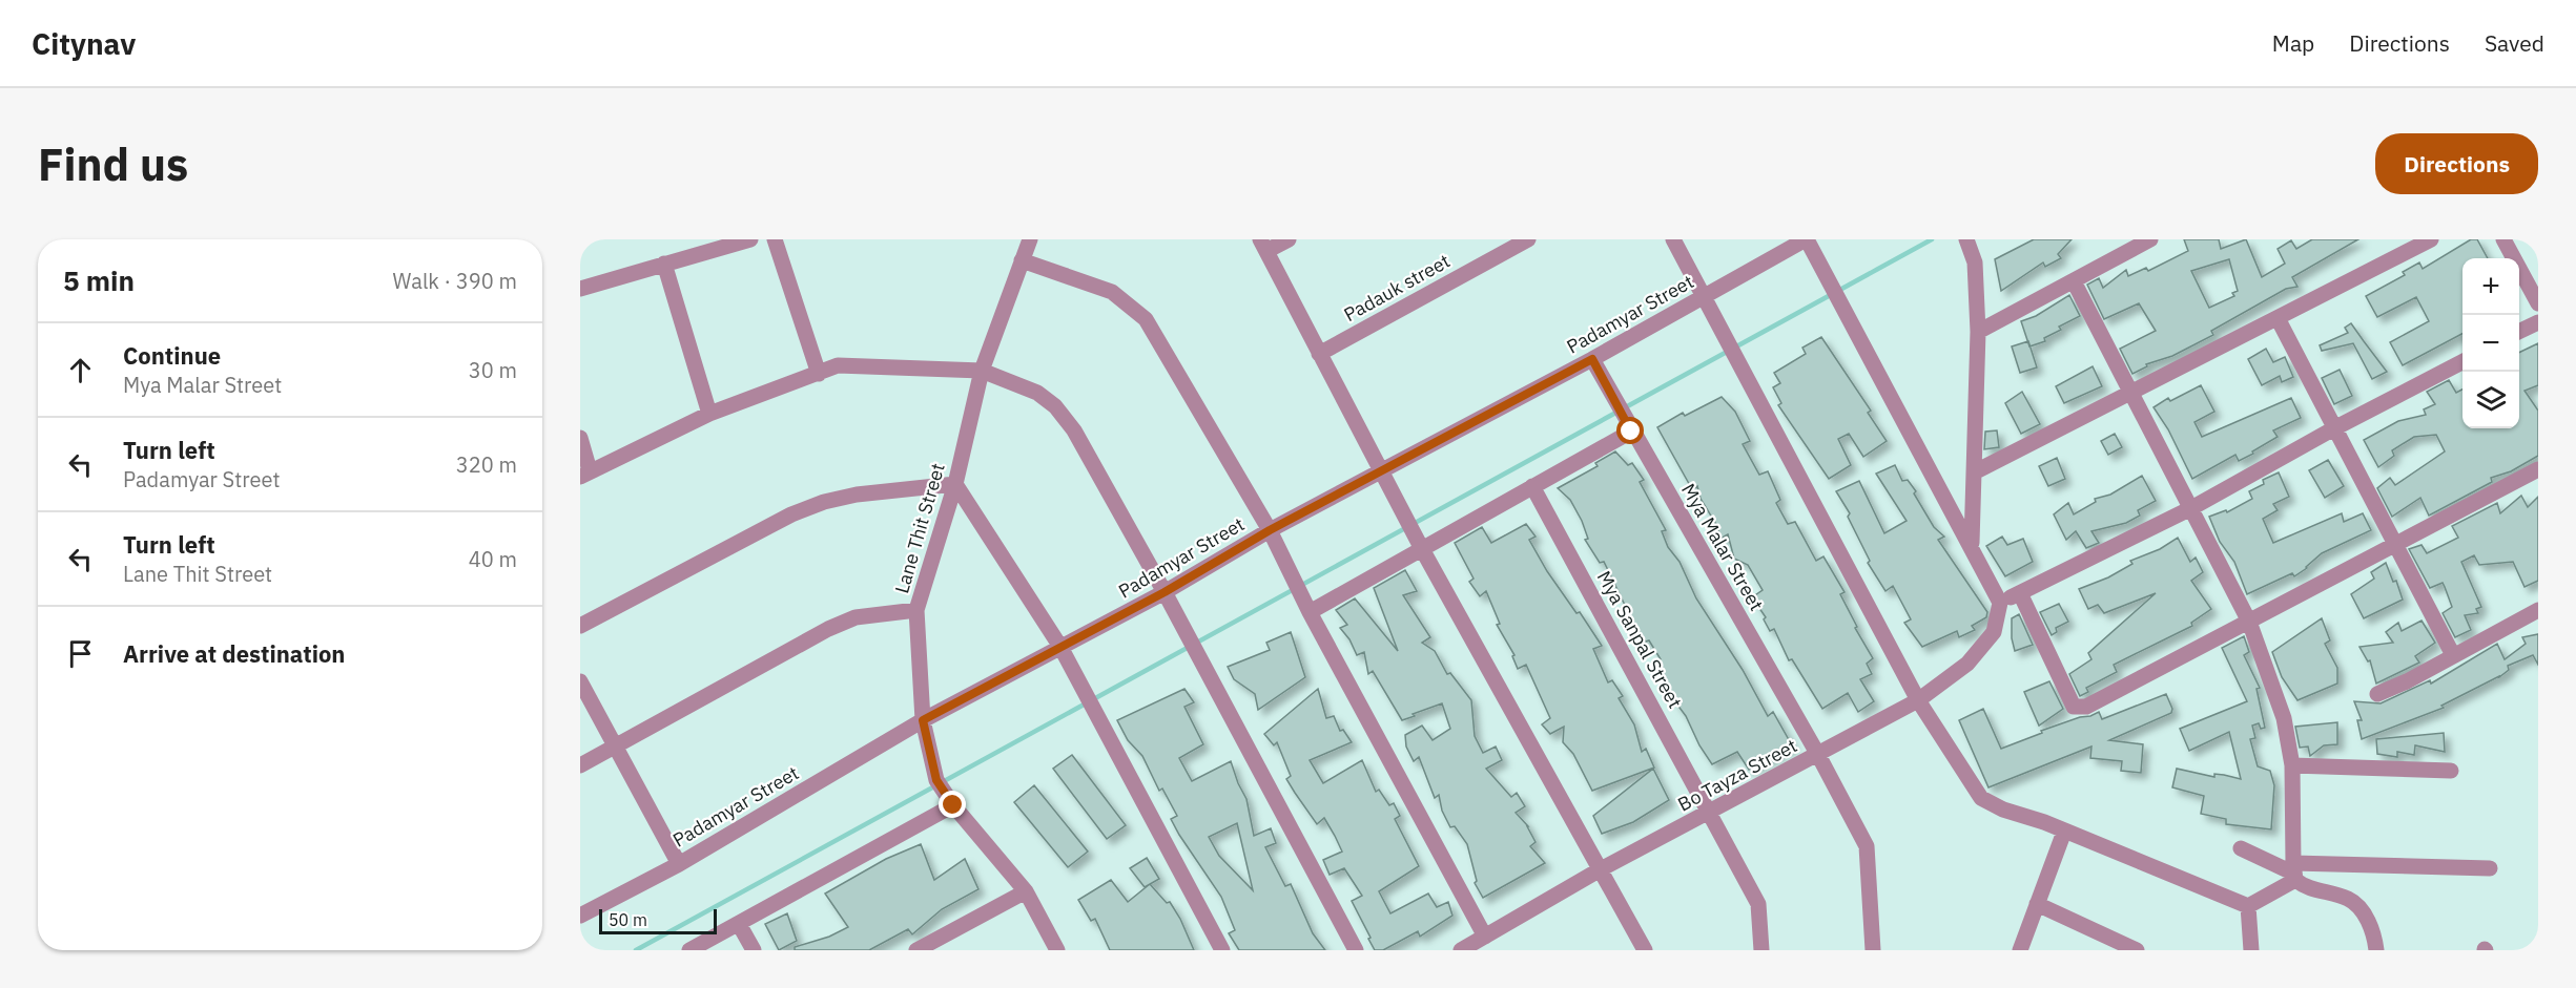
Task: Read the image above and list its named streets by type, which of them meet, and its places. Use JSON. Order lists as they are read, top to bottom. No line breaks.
{"streets":{"street":["Padauk street","Padamyar Street","Lane Thit Street","Mya Malar Street","Mya Sanpal Street","Bo Tayza Street"]},"crossings":[["Padamyar Street","Lane Thit Street"],["Padamyar Street","Mya Malar Street"],["Mya Malar Street","Bo Tayza Street"],["Mya Sanpal Street","Bo Tayza Street"]],"scale_bar":"50 m","page":{"header":"Citynav","nav":["Map","Directions","Saved"],"buttons":"Directions","title":"Find us","heading":["5 min","Walk · 390 m"],"map_buttons":["+","−"],"list":[["Continue","Mya Malar Street","30 m"],["Turn left","Padamyar Street","320 m"],["Turn left","Lane Thit Street","40 m"],"Arrive at destination"],"scale":"50 m"}}
